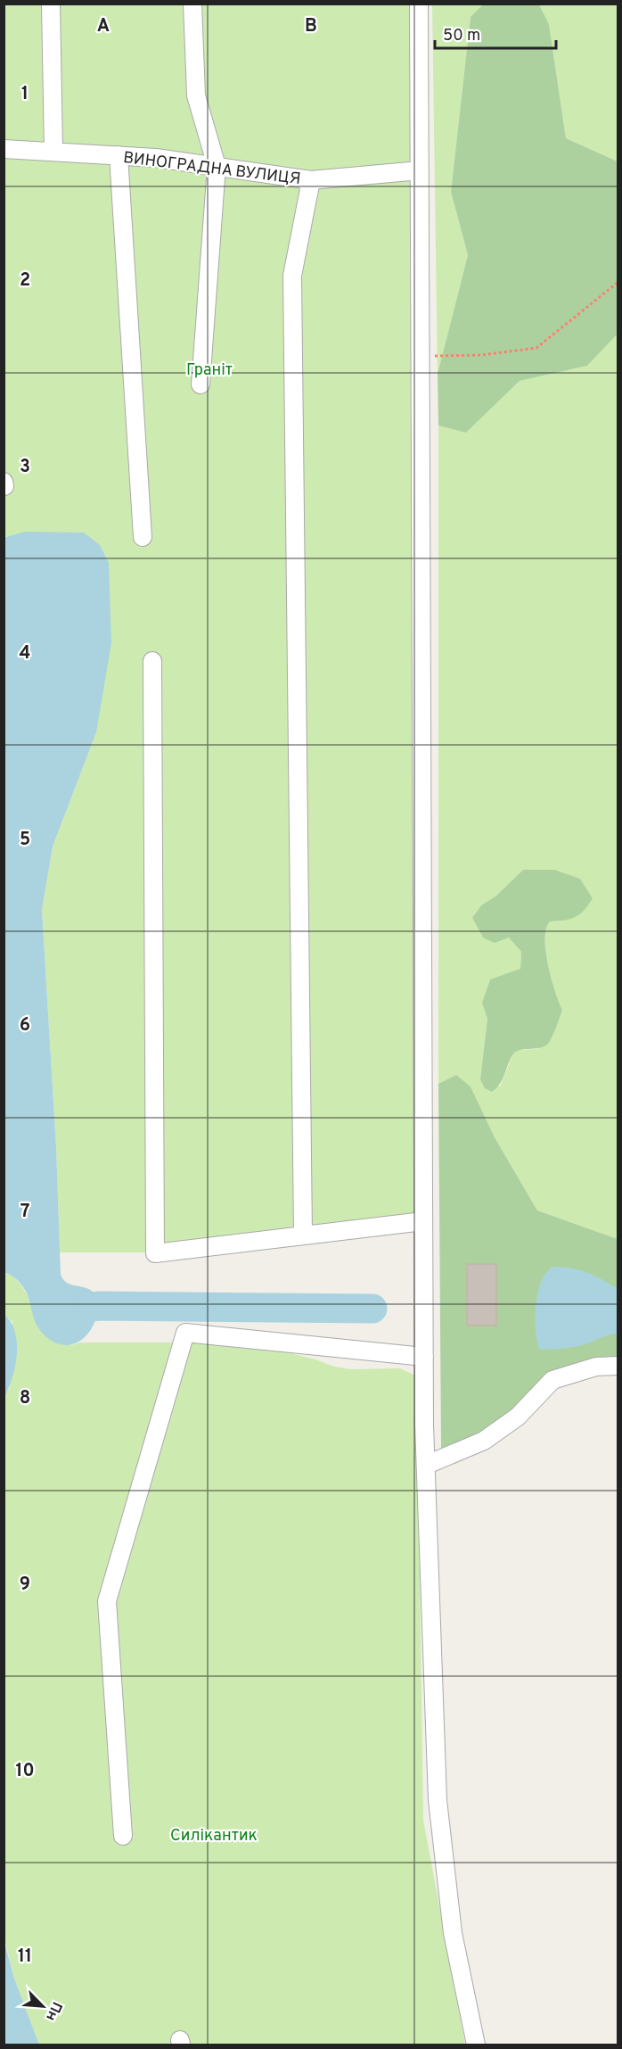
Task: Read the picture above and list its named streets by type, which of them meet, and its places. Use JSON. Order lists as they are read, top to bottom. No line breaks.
{"streets":{"street":["ВИНОГРАДНА ВУЛИЦЯ"]},"parks":["Граніт","Силікантик"],"scale_bar":"50 m","north":"bottom right","grid":{"columns":["A","B"],"rows":["1","2","3","4","5","6","7","8","9","10","11"]}}
